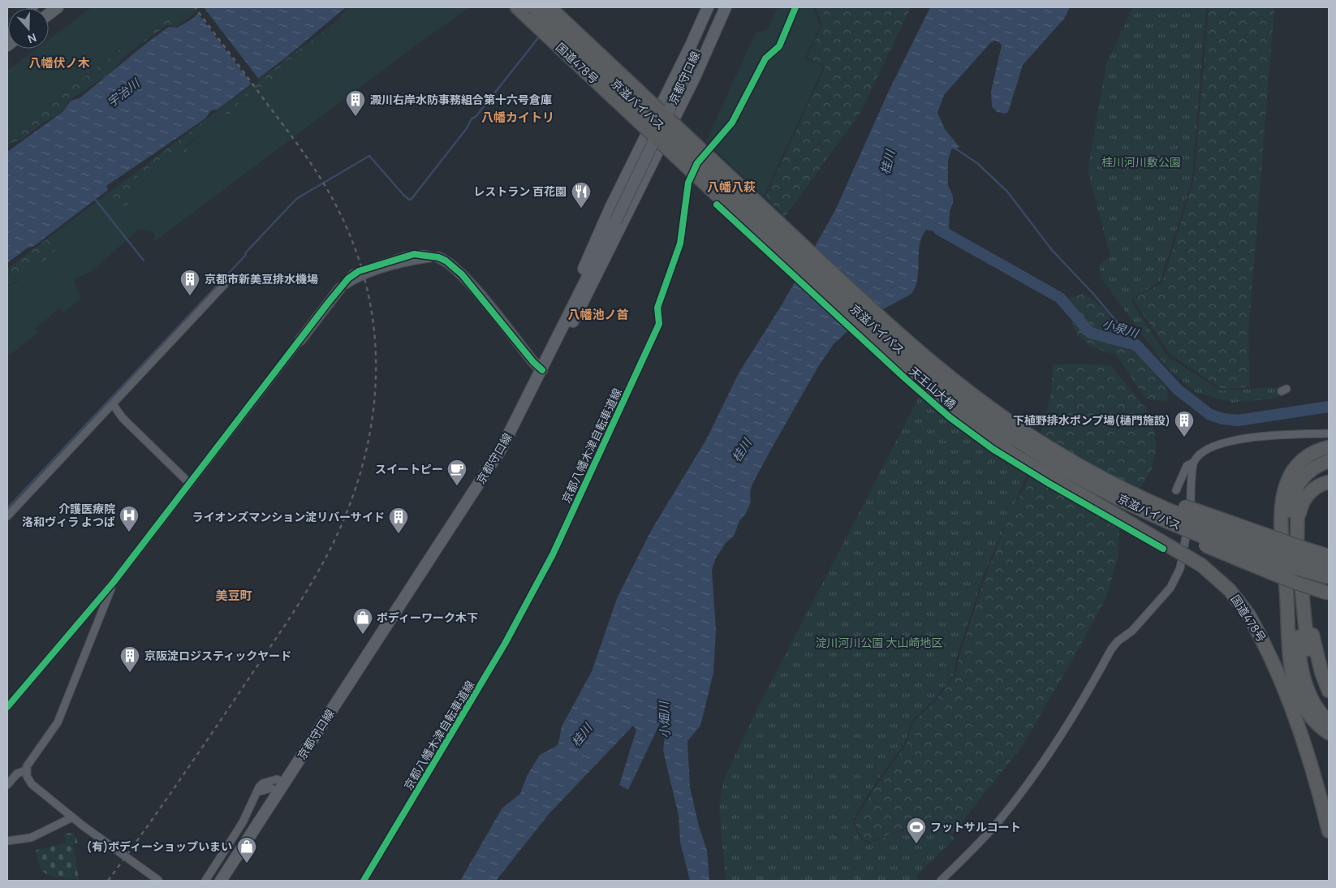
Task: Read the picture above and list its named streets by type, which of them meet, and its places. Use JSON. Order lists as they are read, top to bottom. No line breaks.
{"streets":{"highway":["国道478号","京滋バイパス"],"main road":["京都守口線"],"cycle path":["天王山大橋","京都八幡木津自転車道線"]},"crossings":[["国道478号","京都守口線"],["国道478号","京滋バイパス"]],"districts":["八幡伏ノ木","八幡カイトリ","八幡八萩","八幡池ノ首","美豆町"],"water":["宇治川","桂川","小泉川","小畑川"],"parks":["桂川河川敷公園","淀川河川公園 大山崎地区"],"places":{"building":["澱川右岸水防事務組合第十六号倉庫","京都市新美豆排水機場","下植野排水ポンプ場(樋門施設)","ライオンズマンション淀リバーサイド","京阪淀ロジスティックヤード"],"restaurant":["レストラン 百花園"],"cafe":["スイートピー"],"hospital":["介護医療院 洛和ヴィラ よつば"],"shop":["ボディーワーク木下","(有)ボディーショップいまい"],"sports":["フットサルコート"]},"north":"bottom"}
